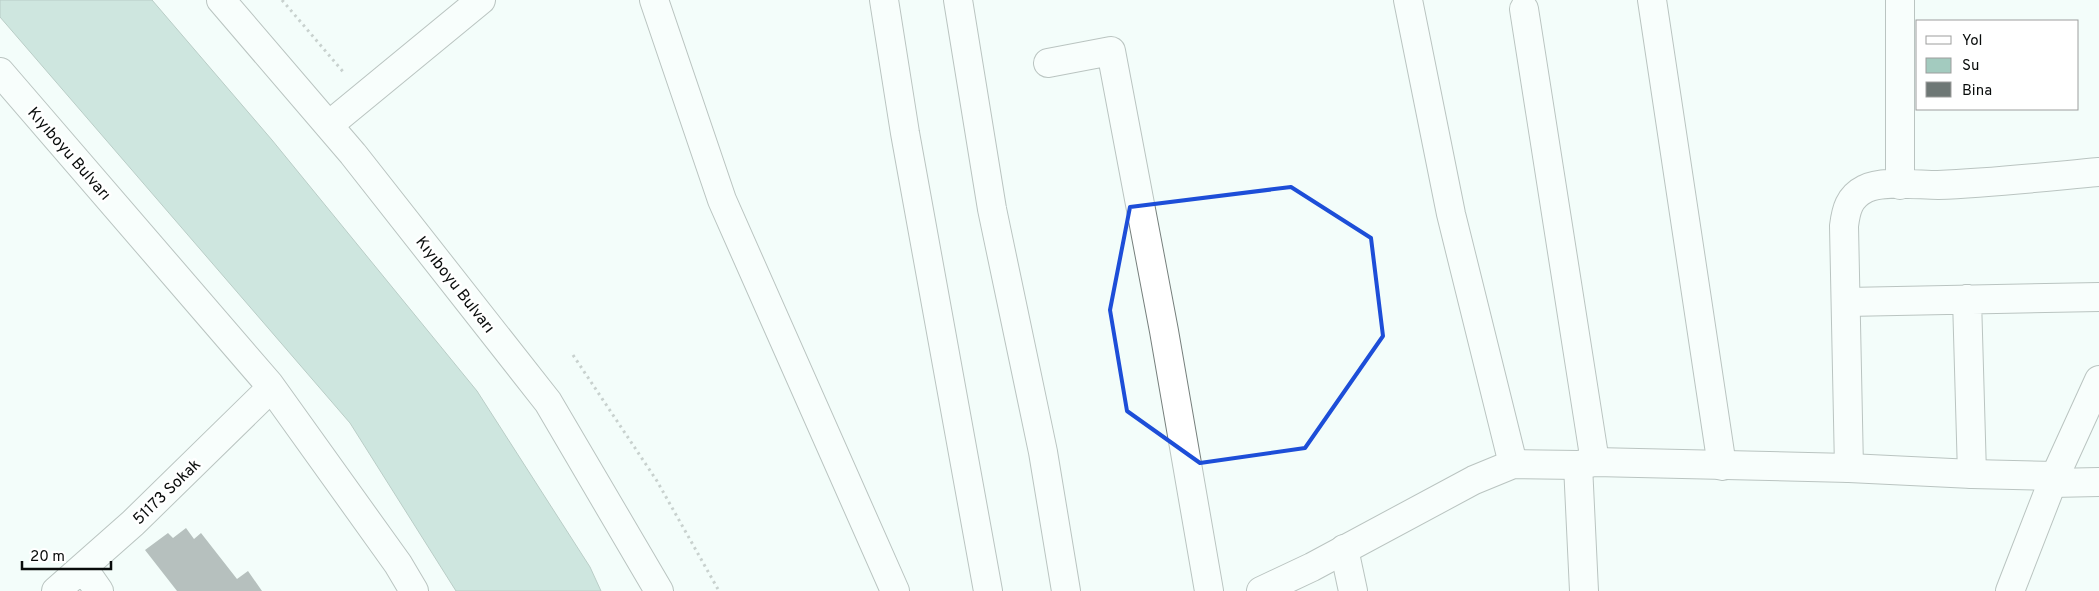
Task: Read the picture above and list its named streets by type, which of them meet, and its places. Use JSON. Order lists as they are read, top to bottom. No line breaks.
{"streets":{"street":["Kıyıboyu Bulvarı","51173 Sokak"]},"crossings":[["Kıyıboyu Bulvarı","51173 Sokak"]],"legend":["Yol","Su","Bina"],"scale_bar":"20 m"}
